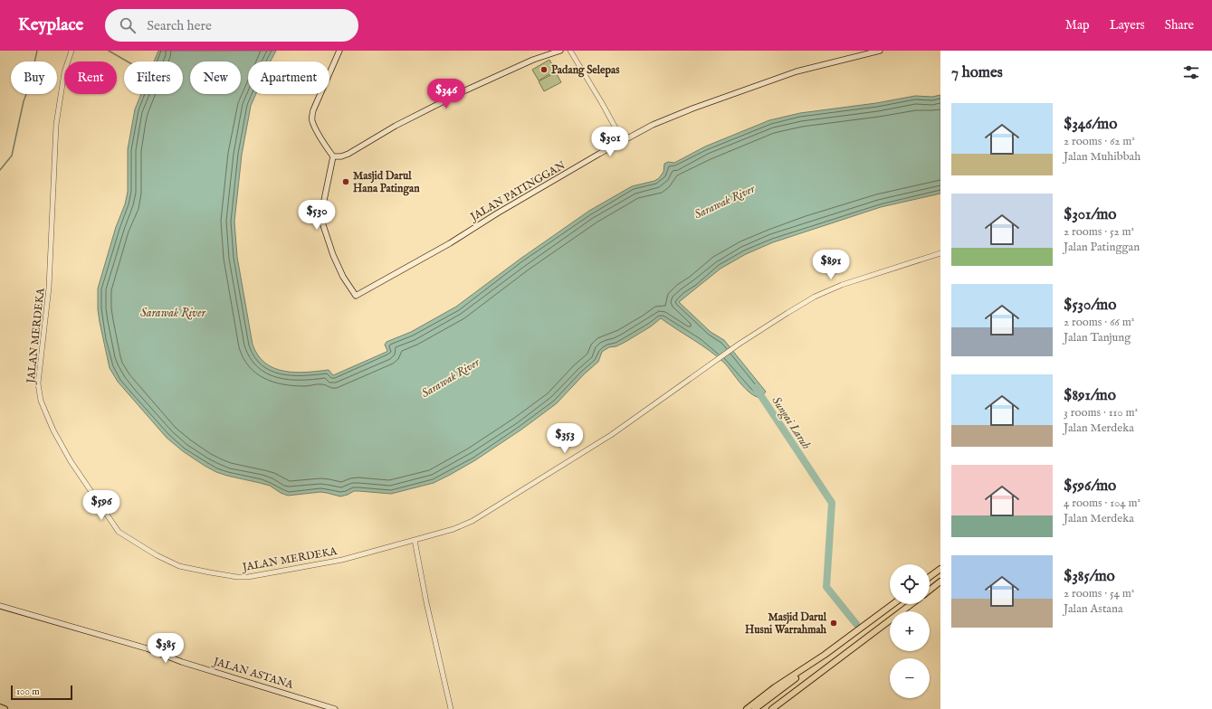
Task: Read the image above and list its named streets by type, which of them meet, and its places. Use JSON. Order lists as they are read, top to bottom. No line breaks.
{"streets":{"main road":["JALAN PATINGGAN","JALAN ASTANA"],"street":["JALAN MERDEKA"]},"water":["Sarawak River","Sungai Laruh"],"places":["Padang Selepas","Masjid Darul Hana Patingan","Masjid Darul Husni Warrahmah"],"scale_bar":"100 m","page":{"header":"Keyplace","search":"Search here","nav":["Map","Layers","Share"],"heading":"7 homes","chip":["Buy","Rent","Filters","New","Apartment"],"price":["$346","$301","$530","$891","$353","$596","$385"],"list":[{"name":"$346/mo","note":"2 rooms · 62 m² · Jalan Muhibbah"},{"name":"$301/mo","note":"2 rooms · 52 m² · Jalan Patinggan"},{"name":"$530/mo","note":"2 rooms · 66 m² · Jalan Tanjung"},{"name":"$891/mo","note":"3 rooms · 110 m² · Jalan Merdeka"},{"name":"$596/mo","note":"4 rooms · 104 m² · Jalan Merdeka"},{"name":"$385/mo","note":"2 rooms · 54 m² · Jalan Astana"}],"map_buttons":["+","−"],"scale":"100 m"}}
